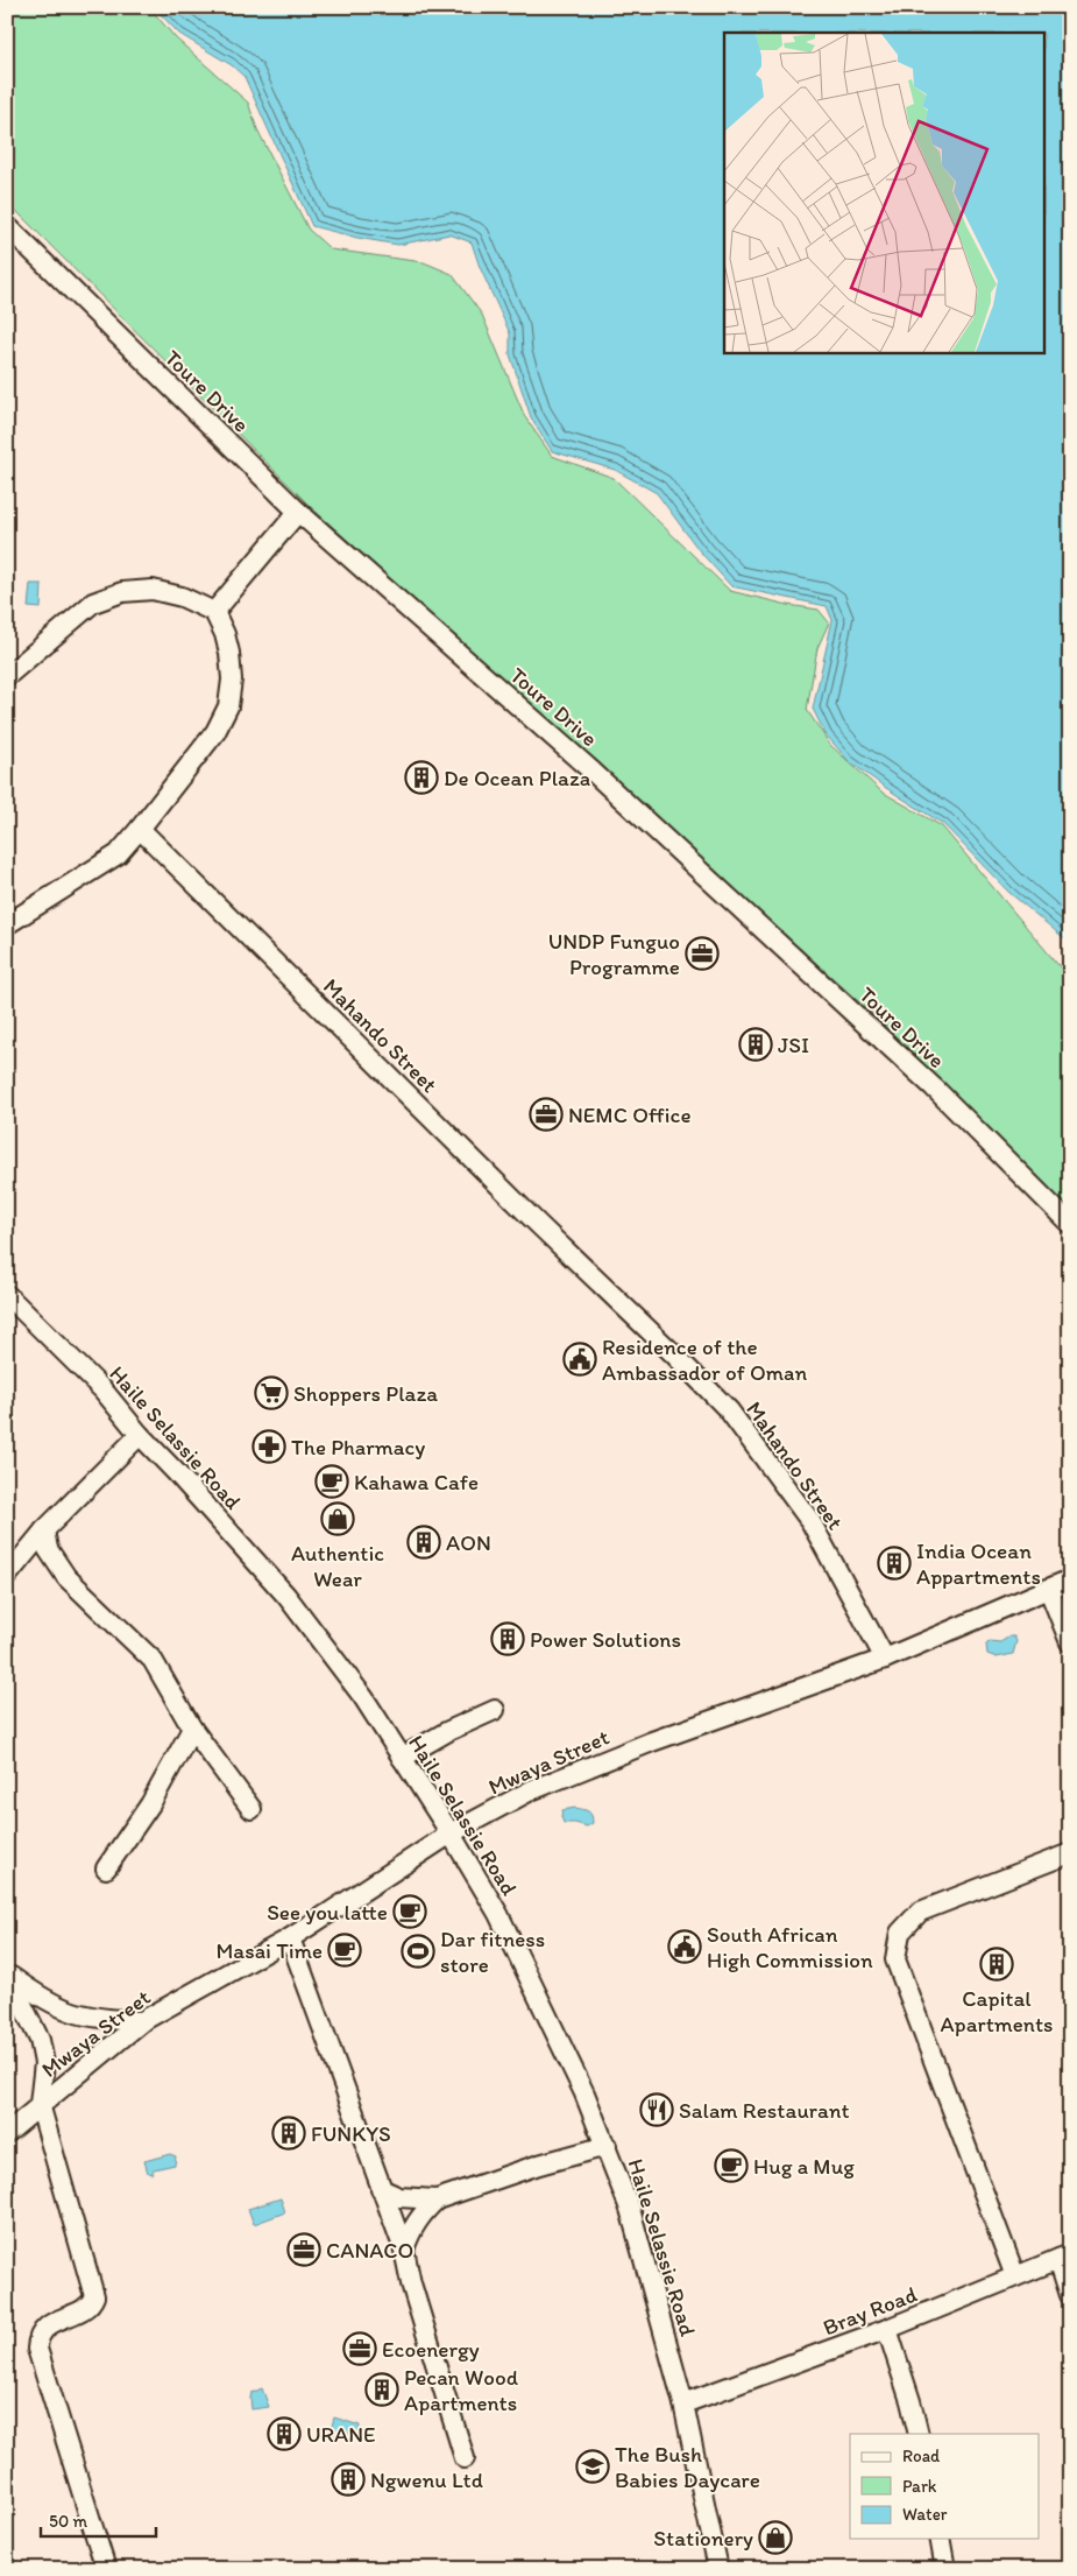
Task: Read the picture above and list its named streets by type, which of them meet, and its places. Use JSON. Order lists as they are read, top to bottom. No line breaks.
{"streets":{"street":["Toure Drive","Mahando Street","Haile Selassie Road","Mwaya Street","Bray Road"]},"crossings":[["Mahando Street","Mwaya Street"],["Haile Selassie Road","Mwaya Street"],["Haile Selassie Road","Bray Road"]],"places":{"building":["De Ocean Plaza","JSI","AON","India Ocean Appartments","Power Solutions","Capital Apartments","FUNKYS","Pecan Wood Apartments","URANE","Ngwenu Ltd"],"office":["UNDP Funguo Programme","NEMC Office","CANACO","Ecoenergy"],"public building":["Residence of the Ambassador of Oman","South African High Commission"],"supermarket":["Shoppers Plaza"],"pharmacy":["The Pharmacy"],"cafe":["Kahawa Cafe","See you latte","Masai Time","Hug a Mug"],"shop":["Authentic Wear","Stationery"],"sports":["Dar fitness store"],"restaurant":["Salam Restaurant"],"school or university":["The Bush Babies Daycare"]},"legend":["Road","Park","Water"],"scale_bar":"50 m"}
